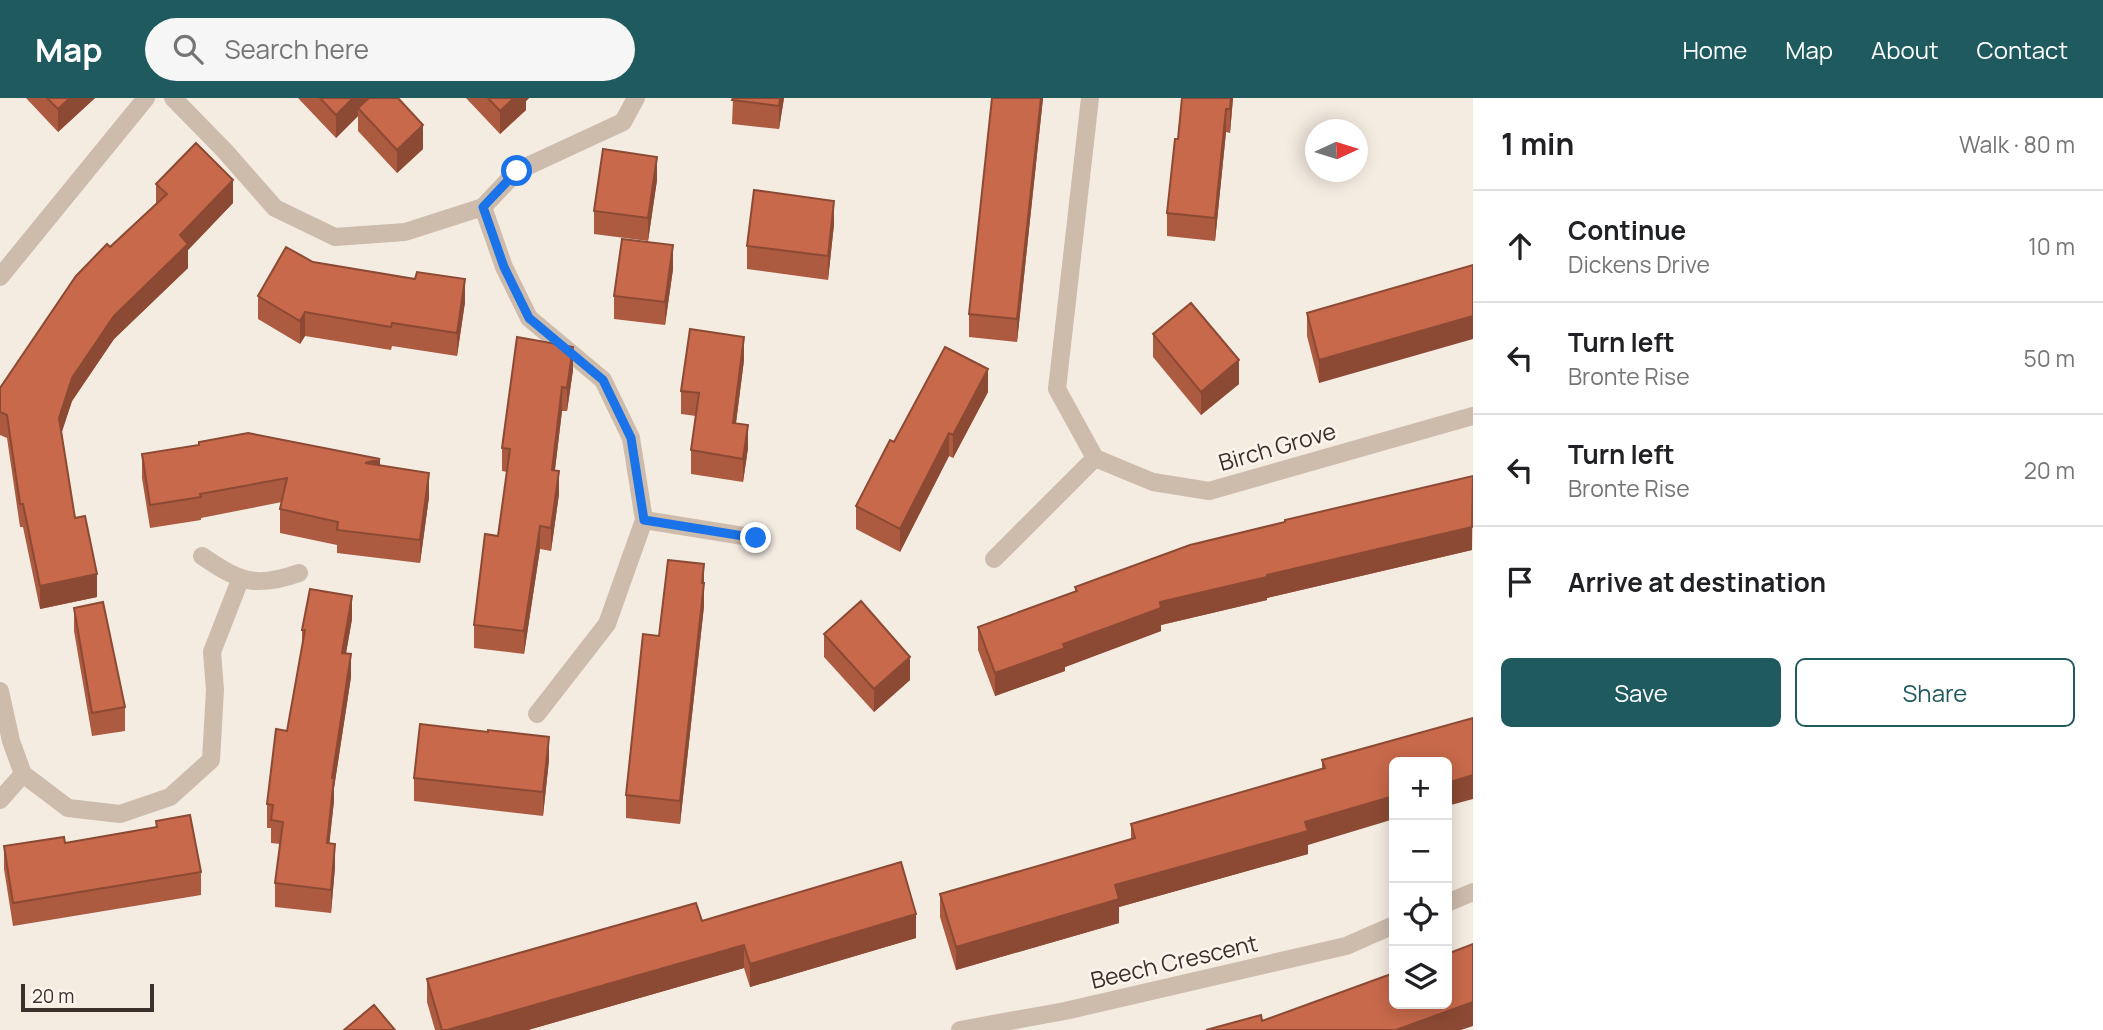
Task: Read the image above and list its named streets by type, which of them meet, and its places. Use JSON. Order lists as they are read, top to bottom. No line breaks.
{"streets":{"street":["Birch Grove","Beech Crescent"]},"scale_bar":"20 m","north":"right","page":{"header":"Map","search":"Search here","nav":["Home","Map","About","Contact"],"heading":["1 min","Walk · 80 m"],"list":[["Continue","Dickens Drive","10 m"],["Turn left","Bronte Rise","50 m"],["Turn left","Bronte Rise","20 m"],"Arrive at destination"],"buttons":["Save","Share"],"map_buttons":["+","−"],"scale":"20 m"}}
